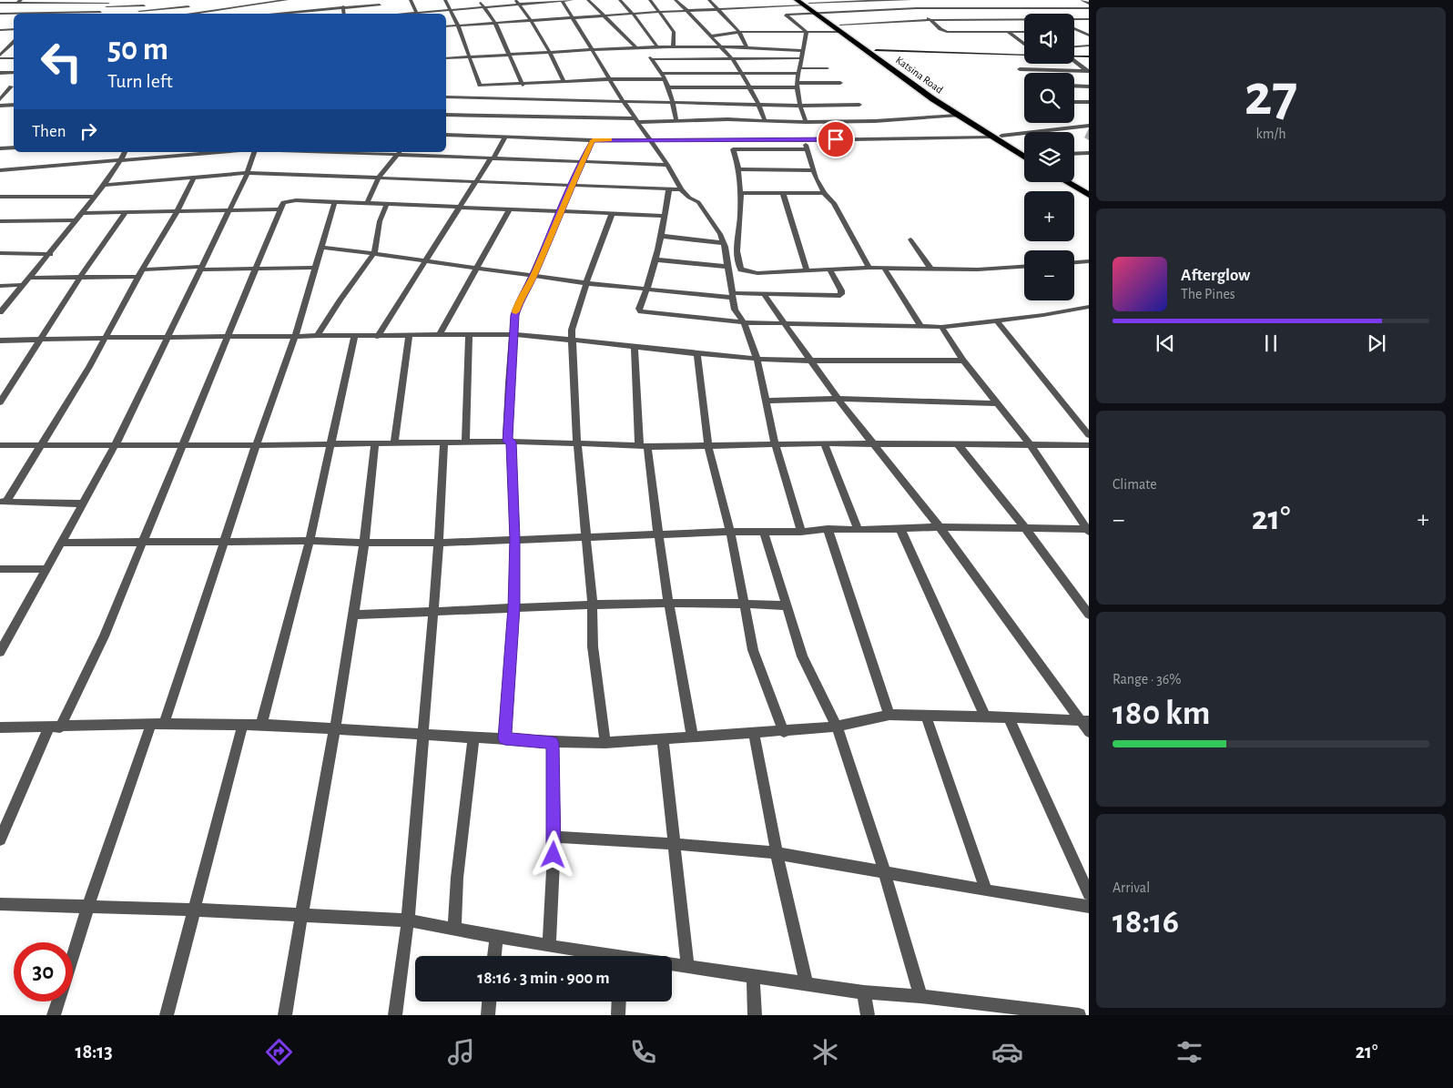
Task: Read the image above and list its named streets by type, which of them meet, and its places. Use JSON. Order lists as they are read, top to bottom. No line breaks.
{"streets":{"highway":["Katsina Road"]},"page":{"tile":[["27","km/h"],"Climate",["Range · 36%","180 km"],["Arrival","18:16"]],"map_buttons":["+","−"],"turn":["50 m","Turn left"],"then":"Then","song":["Afterglow","The Pines"],"heat":["−","21°","+"],"limit":"30","trip":"18:16 · 3 min · 900 m","tabs":["18:13","21°"]}}
